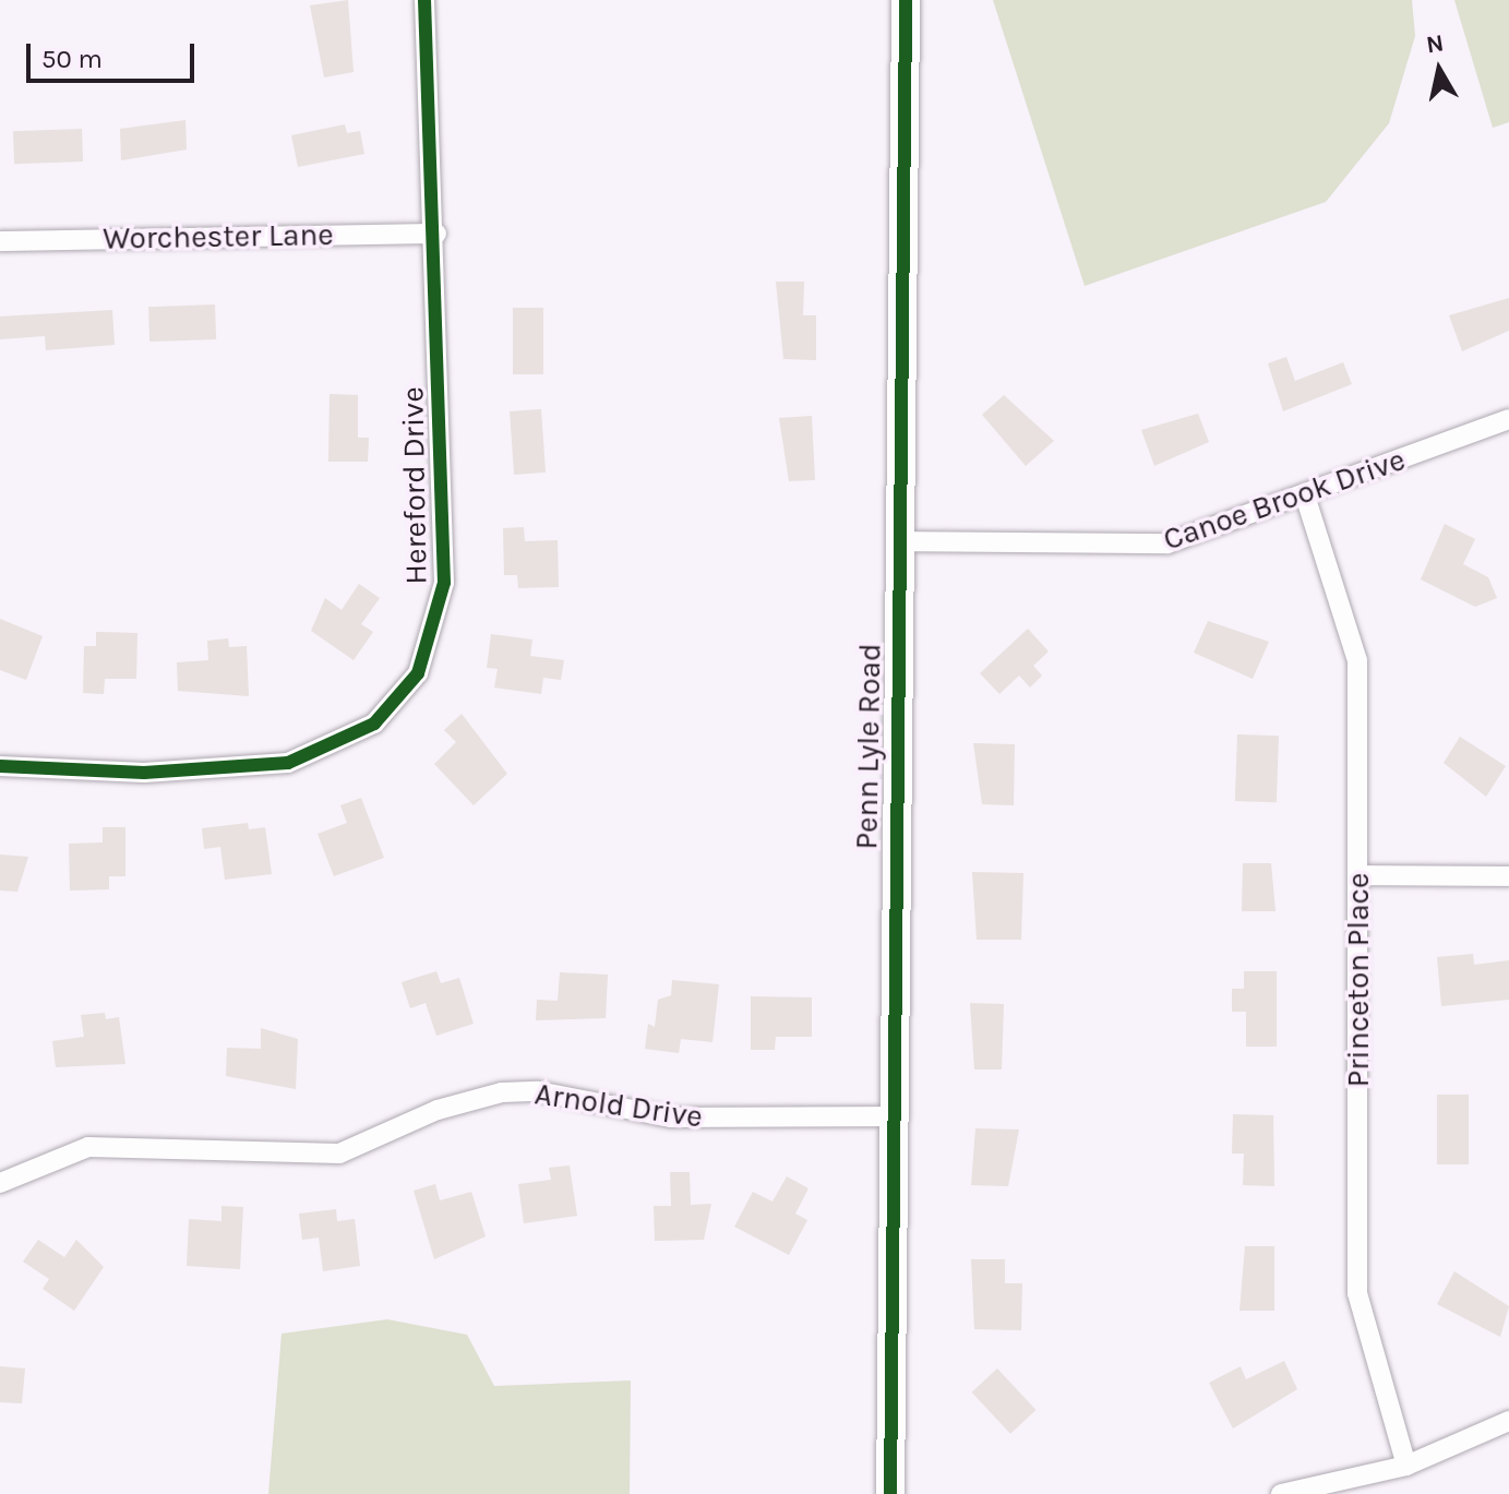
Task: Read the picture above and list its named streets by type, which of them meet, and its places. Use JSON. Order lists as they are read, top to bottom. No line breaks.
{"streets":{"street":["Worchester Lane","Hereford Drive","Canoe Brook Drive","Penn Lyle Road","Princeton Place","Arnold Drive"]},"crossings":[["Worchester Lane","Hereford Drive"],["Canoe Brook Drive","Penn Lyle Road"],["Canoe Brook Drive","Princeton Place"],["Penn Lyle Road","Arnold Drive"]],"scale_bar":"50 m","north":"top"}
